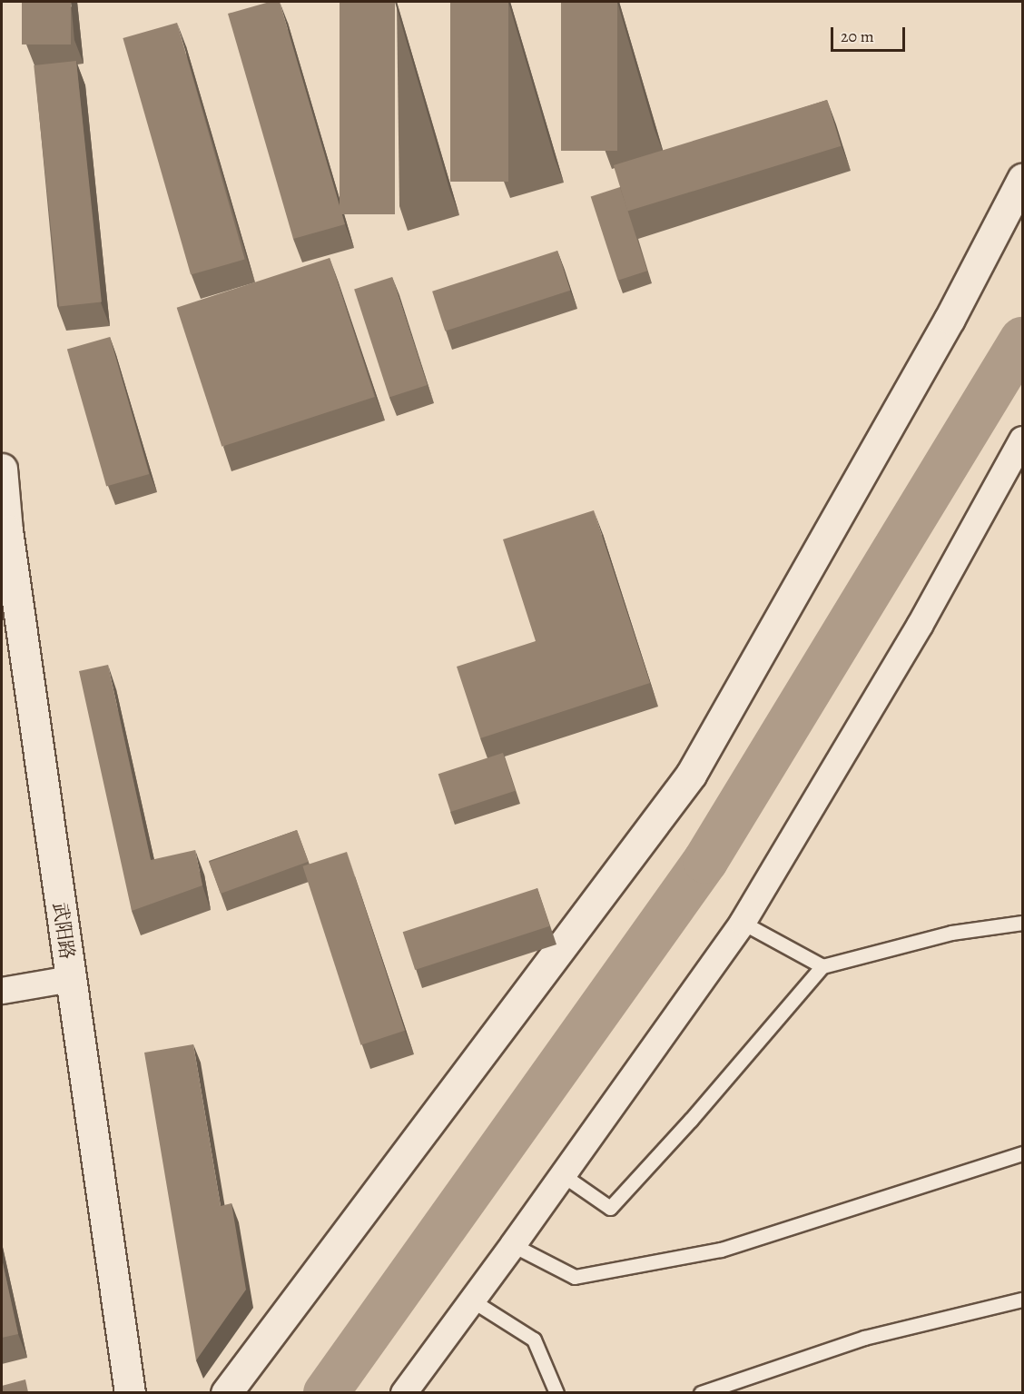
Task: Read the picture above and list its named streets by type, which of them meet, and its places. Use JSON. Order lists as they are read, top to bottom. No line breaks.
{"streets":{"street":["武阳路"]},"scale_bar":"20 m"}
